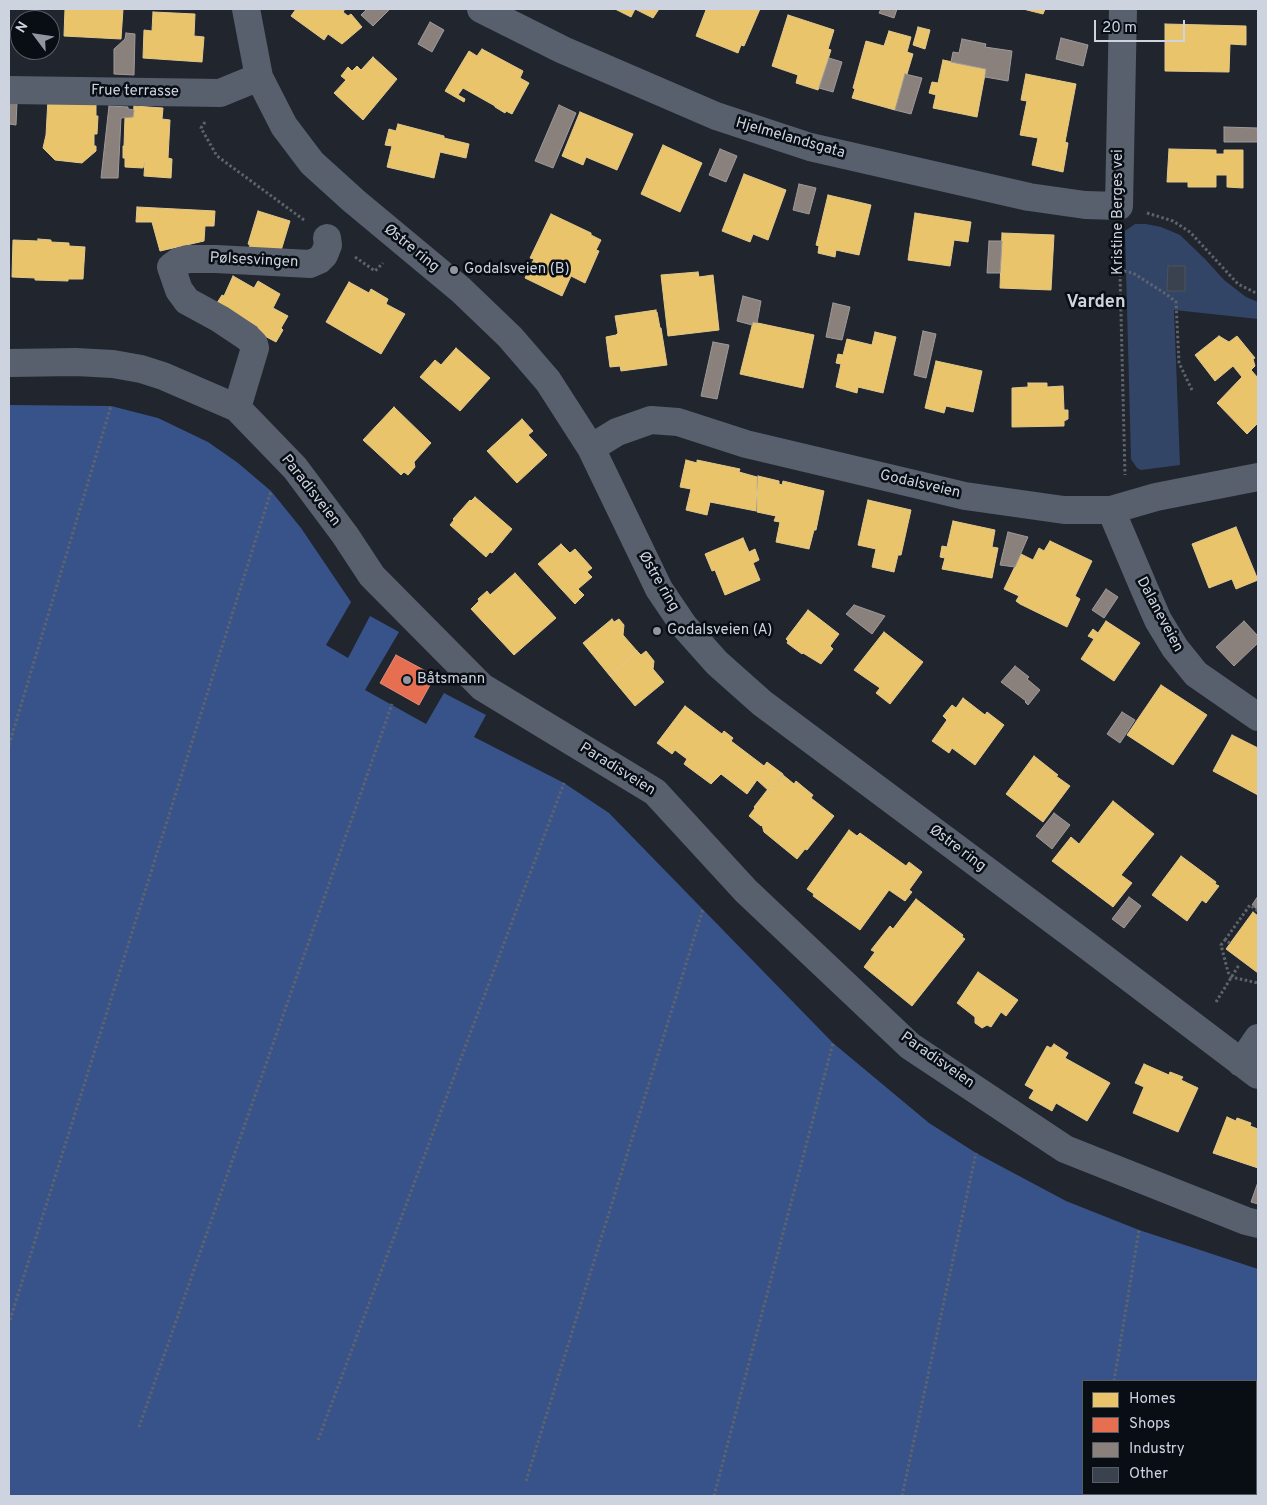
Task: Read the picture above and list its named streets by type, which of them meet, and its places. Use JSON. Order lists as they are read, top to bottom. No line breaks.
{"streets":{"street":["Frue terrasse","Hjelmelandsgata","Kristine Berges vei","Østre ring","Pølsesvingen","Godalsveien","Paradisveien","Dalaneveien"]},"crossings":[["Frue terrasse","Østre ring"],["Hjelmelandsgata","Kristine Berges vei"],["Kristine Berges vei","Godalsveien"],["Kristine Berges vei","Dalaneveien"],["Østre ring","Godalsveien"],["Pølsesvingen","Paradisveien"],["Godalsveien","Dalaneveien"]],"districts":["Varden"],"places":["Godalsveien (B)","Godalsveien (A)","Båtsmann"],"legend":["Homes","Shops","Industry","Other"],"scale_bar":"20 m","north":"top left"}
